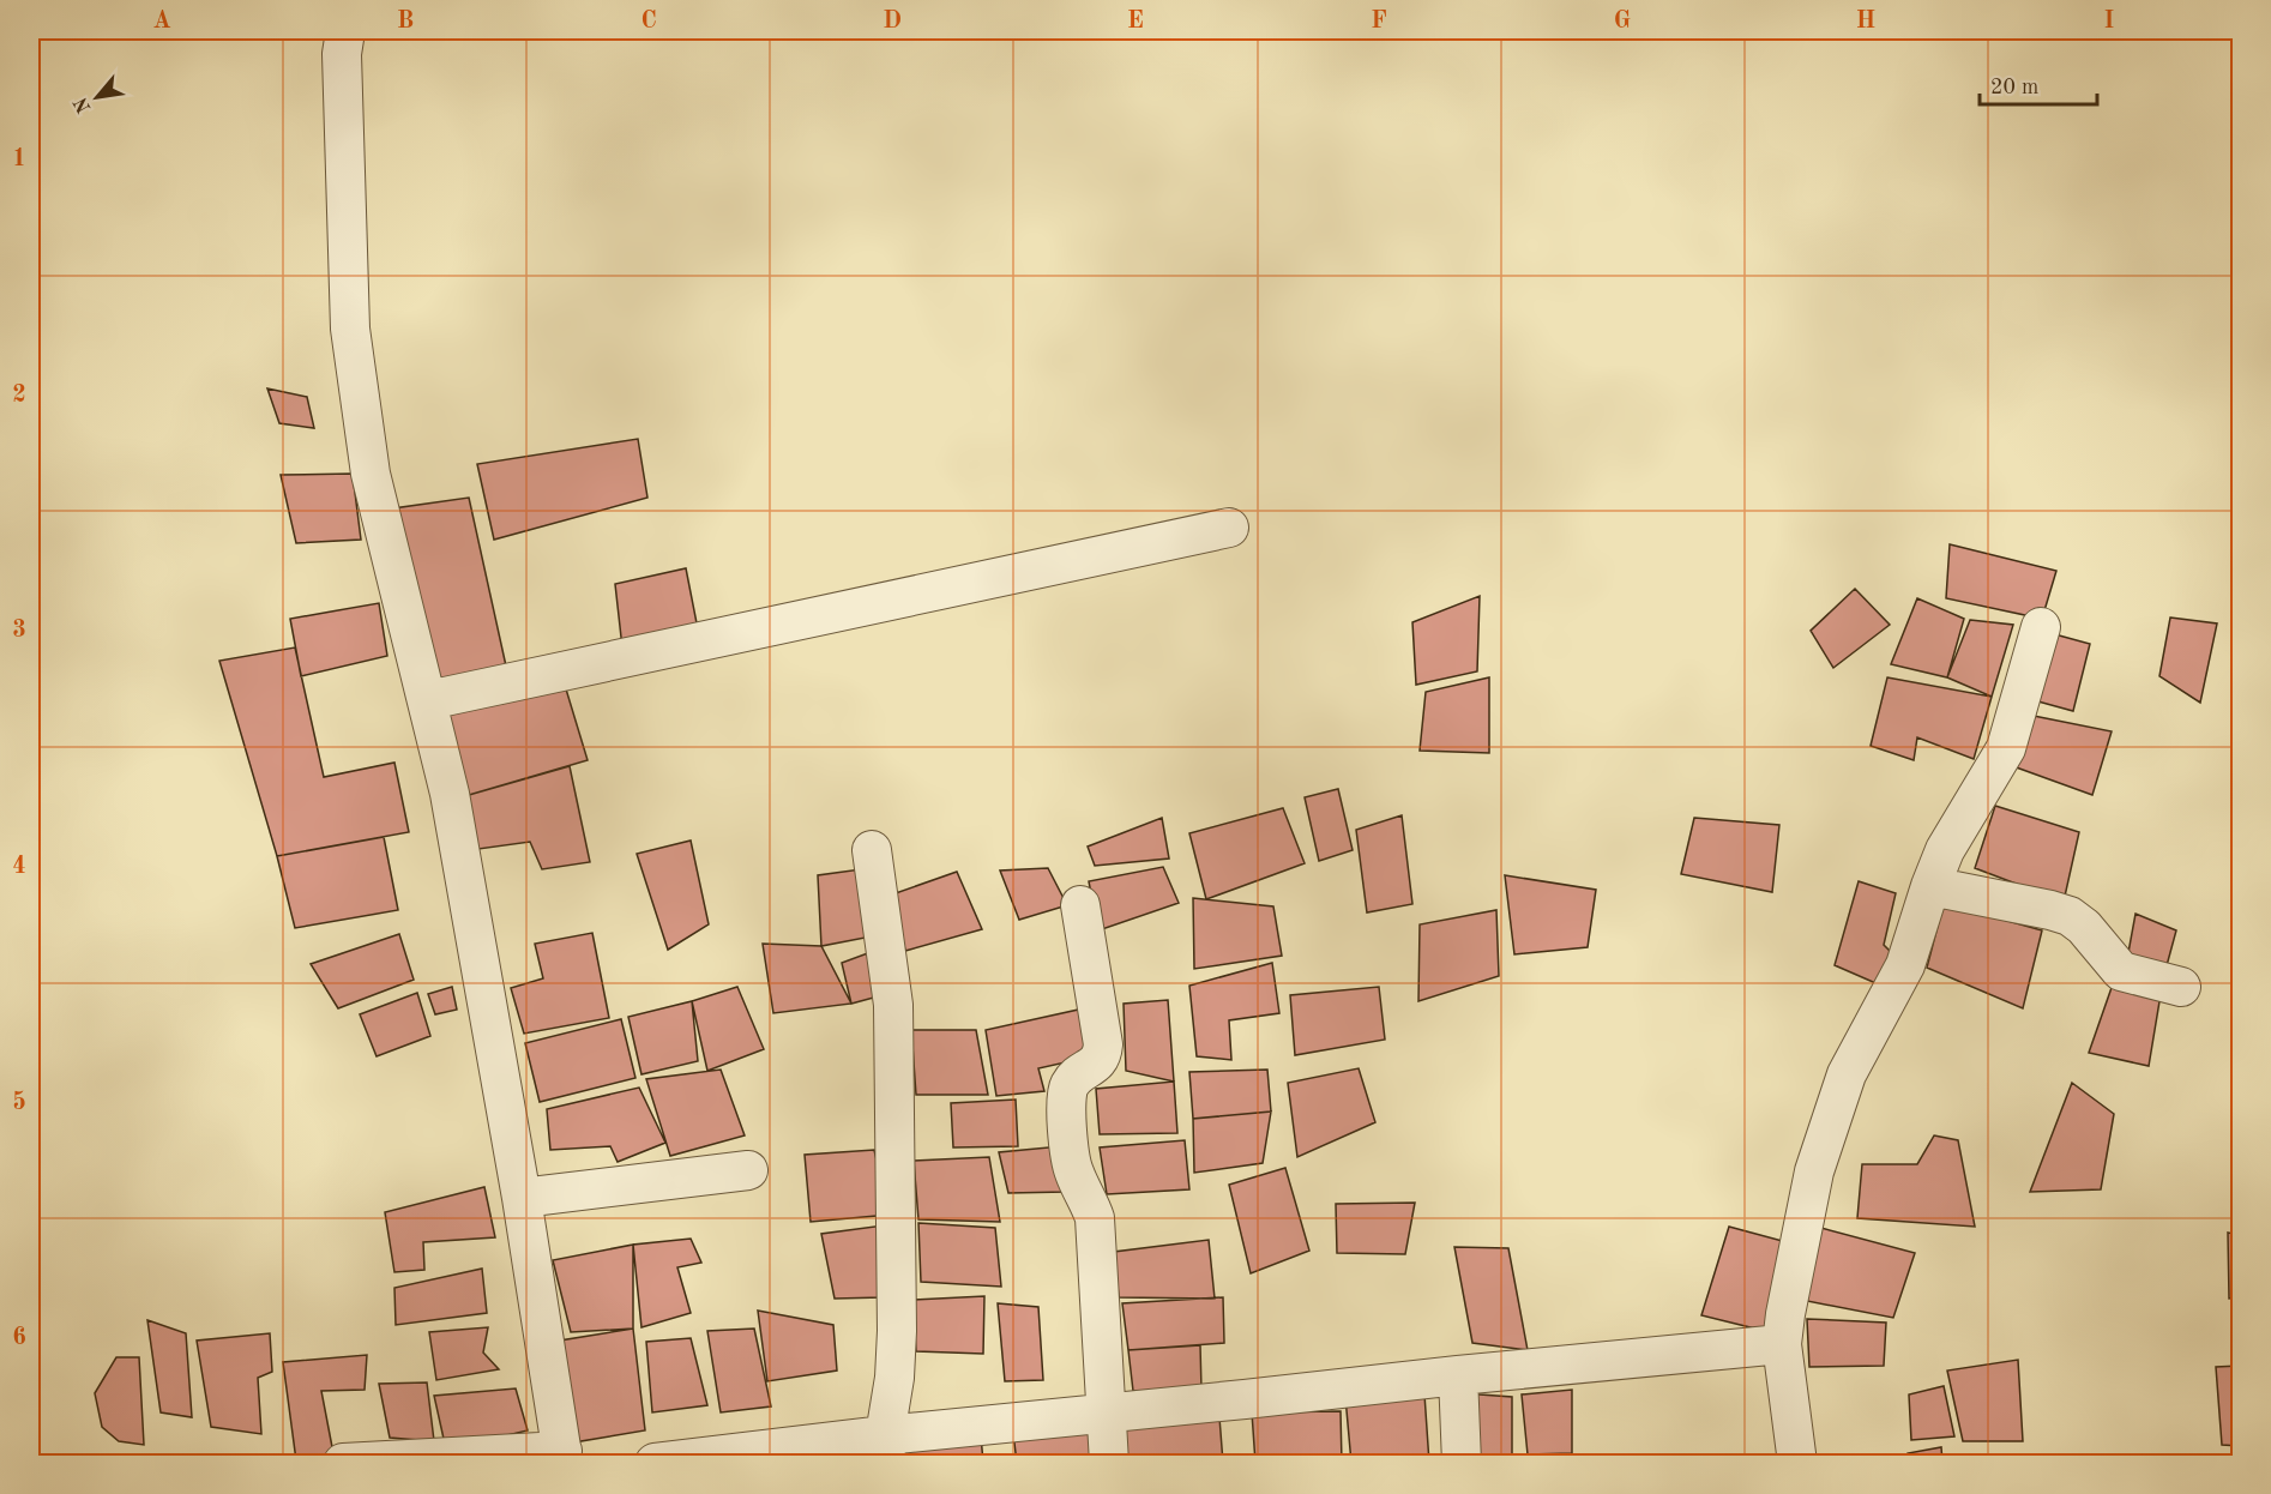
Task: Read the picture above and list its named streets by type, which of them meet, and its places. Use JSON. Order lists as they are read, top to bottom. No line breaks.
{"scale_bar":"20 m","north":"bottom left","grid":{"columns":["A","B","C","D","E","F","G","H","I"],"rows":["1","2","3","4","5","6"]}}
